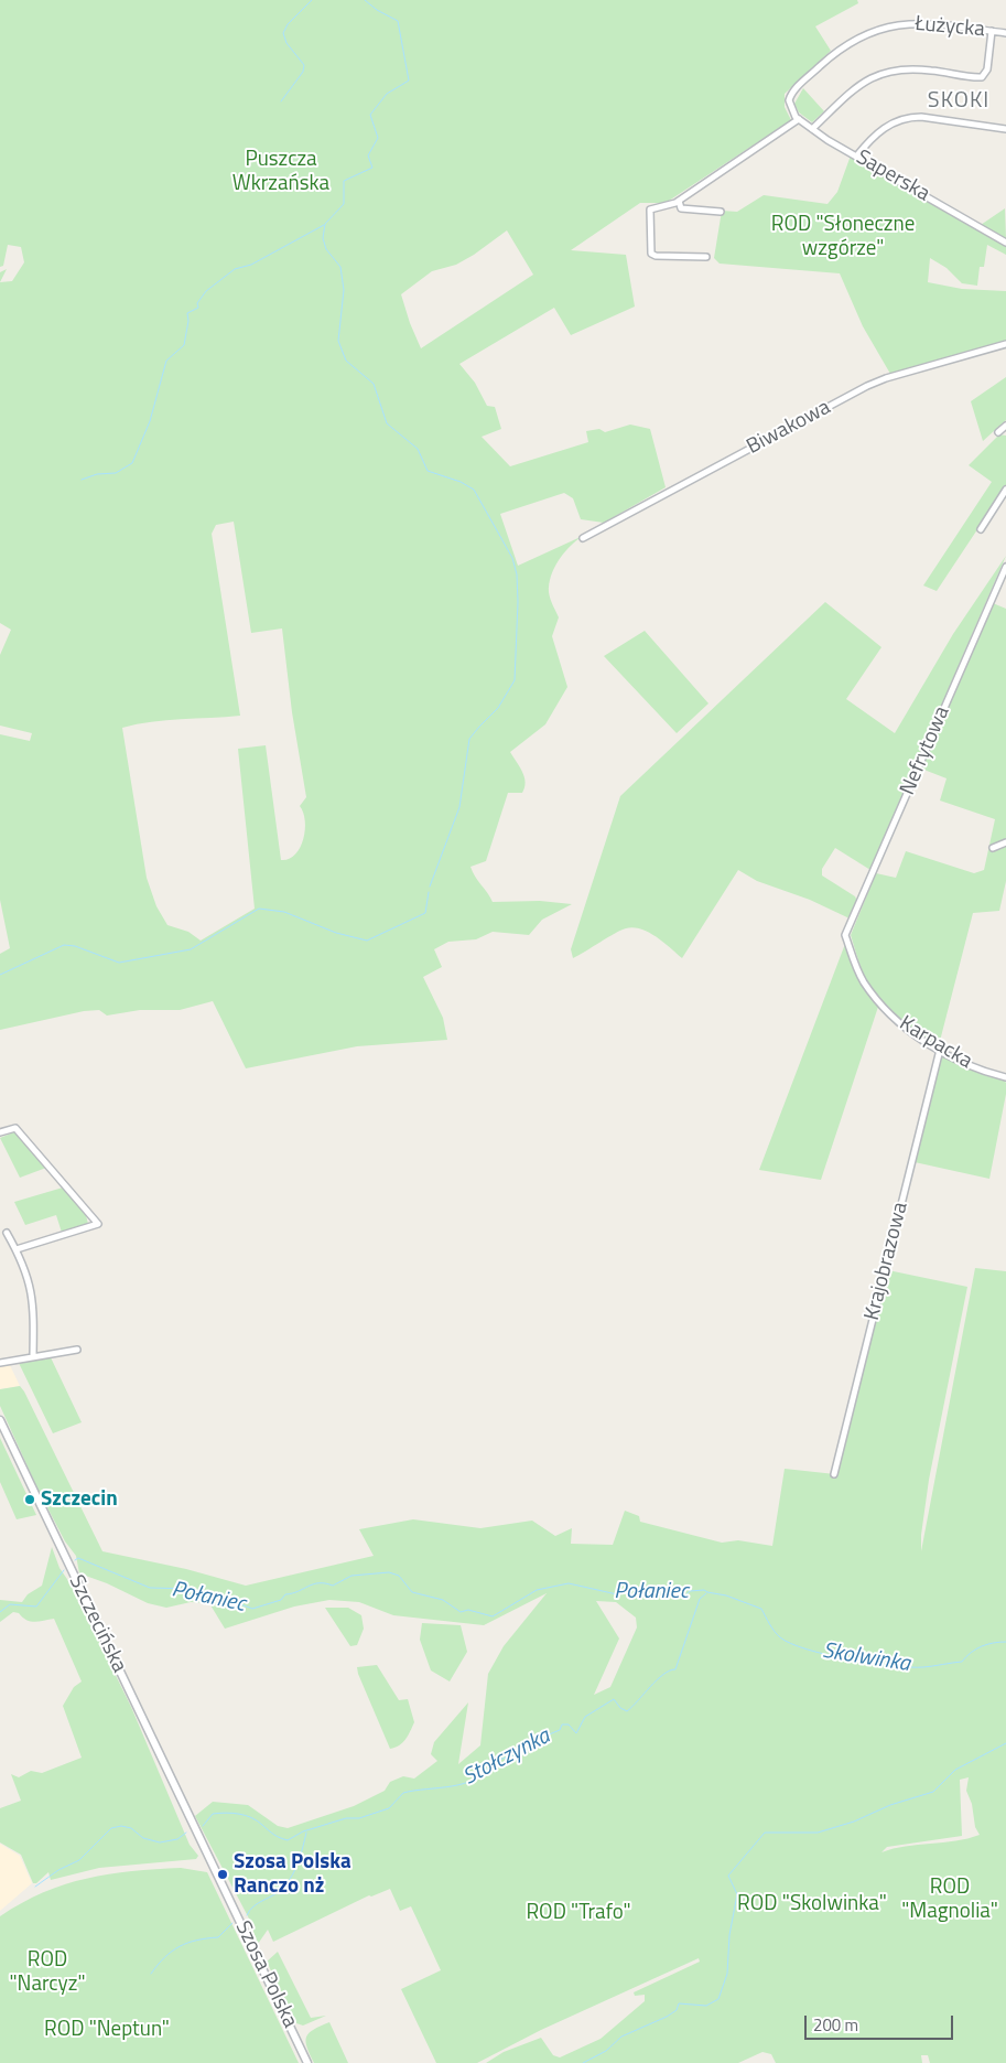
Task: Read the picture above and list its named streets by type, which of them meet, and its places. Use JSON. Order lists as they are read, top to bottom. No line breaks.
{"streets":{"street":["Łużycka","Saperska","Biwakowa","Nefrytowa","Karpacka","Krajobrazowa","Szczecińska","Szosa Polska"]},"crossings":[["Łużycka","Saperska"],["Nefrytowa","Karpacka"],["Karpacka","Krajobrazowa"],["Szczecińska","Szosa Polska"]],"districts":["SKOKI"],"water":["Połaniec","Skolwinka","Stołczynka"],"parks":["Puszcza Wkrzańska","ROD \"Słoneczne wzgórze\"","ROD \"Magnolia\"","ROD \"Skolwinka\"","ROD \"Trafo\"","ROD \"Narcyz\"","ROD \"Neptun\""],"places":["Szczecin","Szosa Polska Ranczo nż"],"scale_bar":"200 m"}
